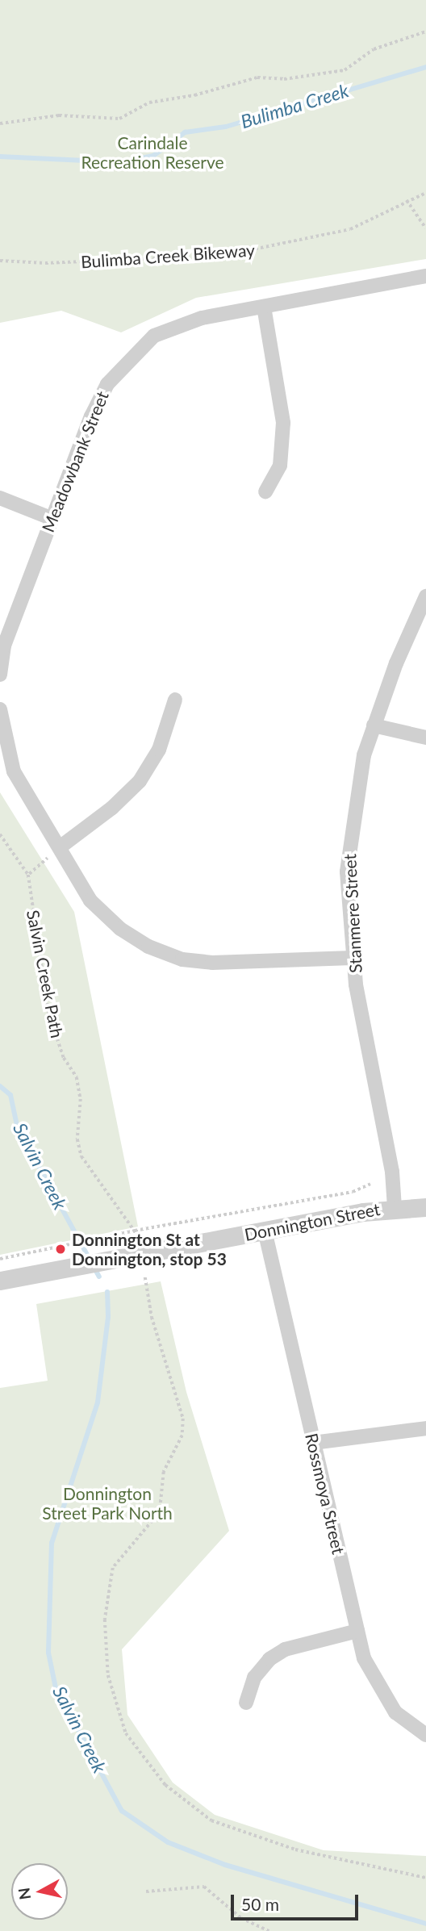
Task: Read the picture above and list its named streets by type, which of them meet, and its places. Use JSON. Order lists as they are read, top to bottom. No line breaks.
{"streets":{"street":["Meadowbank Street","Stanmere Street","Donnington Street","Rossmoya Street"],"path":["Bulimba Creek Bikeway","Salvin Creek Path"]},"crossings":[["Stanmere Street","Donnington Street"],["Donnington Street","Rossmoya Street"]],"water":["Bulimba Creek","Salvin Creek"],"parks":["Carindale Recreation Reserve","Donnington Street Park North"],"places":["Donnington St at Donnington, stop 53"],"scale_bar":"50 m","north":"left"}
